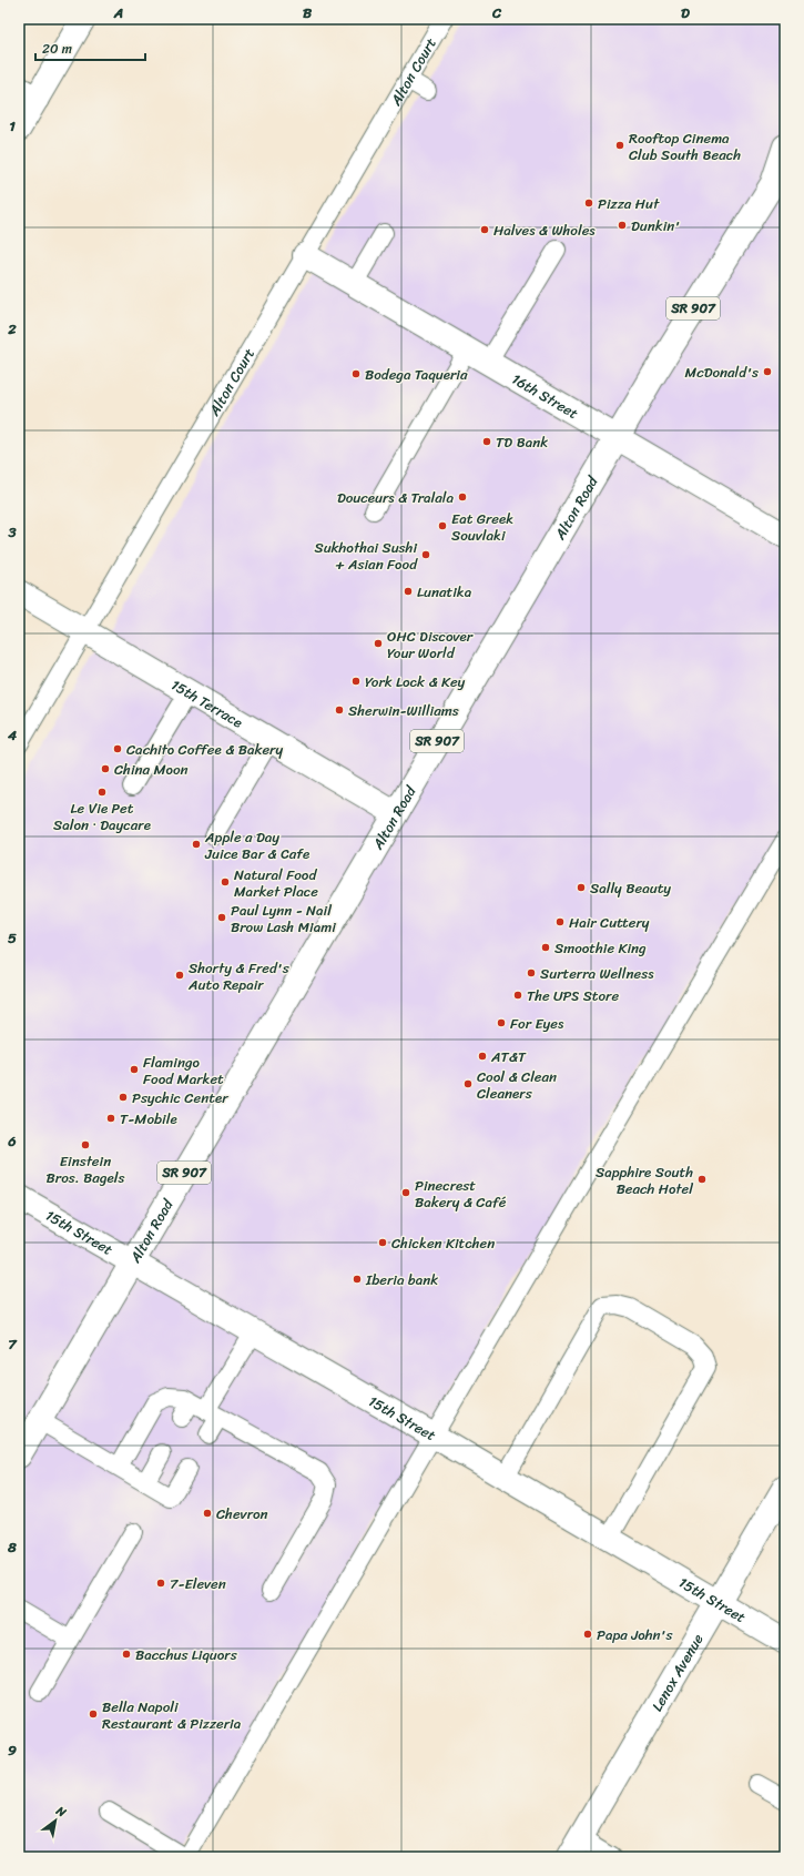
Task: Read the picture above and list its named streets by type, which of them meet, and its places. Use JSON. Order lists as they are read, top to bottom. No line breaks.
{"streets":{"main road":["SR 907","16th Street","Alton Road","15th Terrace","15th Street","Lenox Avenue"],"lane":["Alton Court"]},"crossings":[["Alton Court","16th Street"],["Alton Court","15th Terrace"],["16th Street","Alton Road"],["Alton Road","15th Terrace"],["Alton Road","15th Street"],["15th Street","Lenox Avenue"]],"places":["Rooftop Cinema Club South Beach","Pizza Hut","Dunkin'","Halves & Wholes","McDonald's","Bodega Taqueria","TD Bank","Douceurs & Tralala","Eat Greek Souvlaki","Sukhothai Sushi + Asian Food","Lunatika","OHC Discover Your World","York Lock & Key","Sherwin-Williams","Cachito Coffee & Bakery","China Moon","Le Vie Pet Salon · Daycare","Apple a Day Juice Bar & Cafe","Natural Food Market Place","Sally Beauty","Paul Lynn - Nail Brow Lash Miami","Hair Cuttery","Smoothie King","Surterra Wellness","Shorty & Fred's Auto Repair","The UPS Store","For Eyes","AT&T","Flamingo Food Market","Cool & Clean Cleaners","Psychic Center","T-Mobile","Einstein Bros. Bagels","Sapphire South Beach Hotel","Pinecrest Bakery & Café","Chicken Kitchen","Iberia bank","Chevron","7-Eleven","Papa John's","Bacchus Liquors","Bella Napoli Restaurant & Pizzeria"],"scale_bar":"20 m","north":"top right","grid":{"columns":["A","B","C","D"],"rows":["1","2","3","4","5","6","7","8","9"]}}
